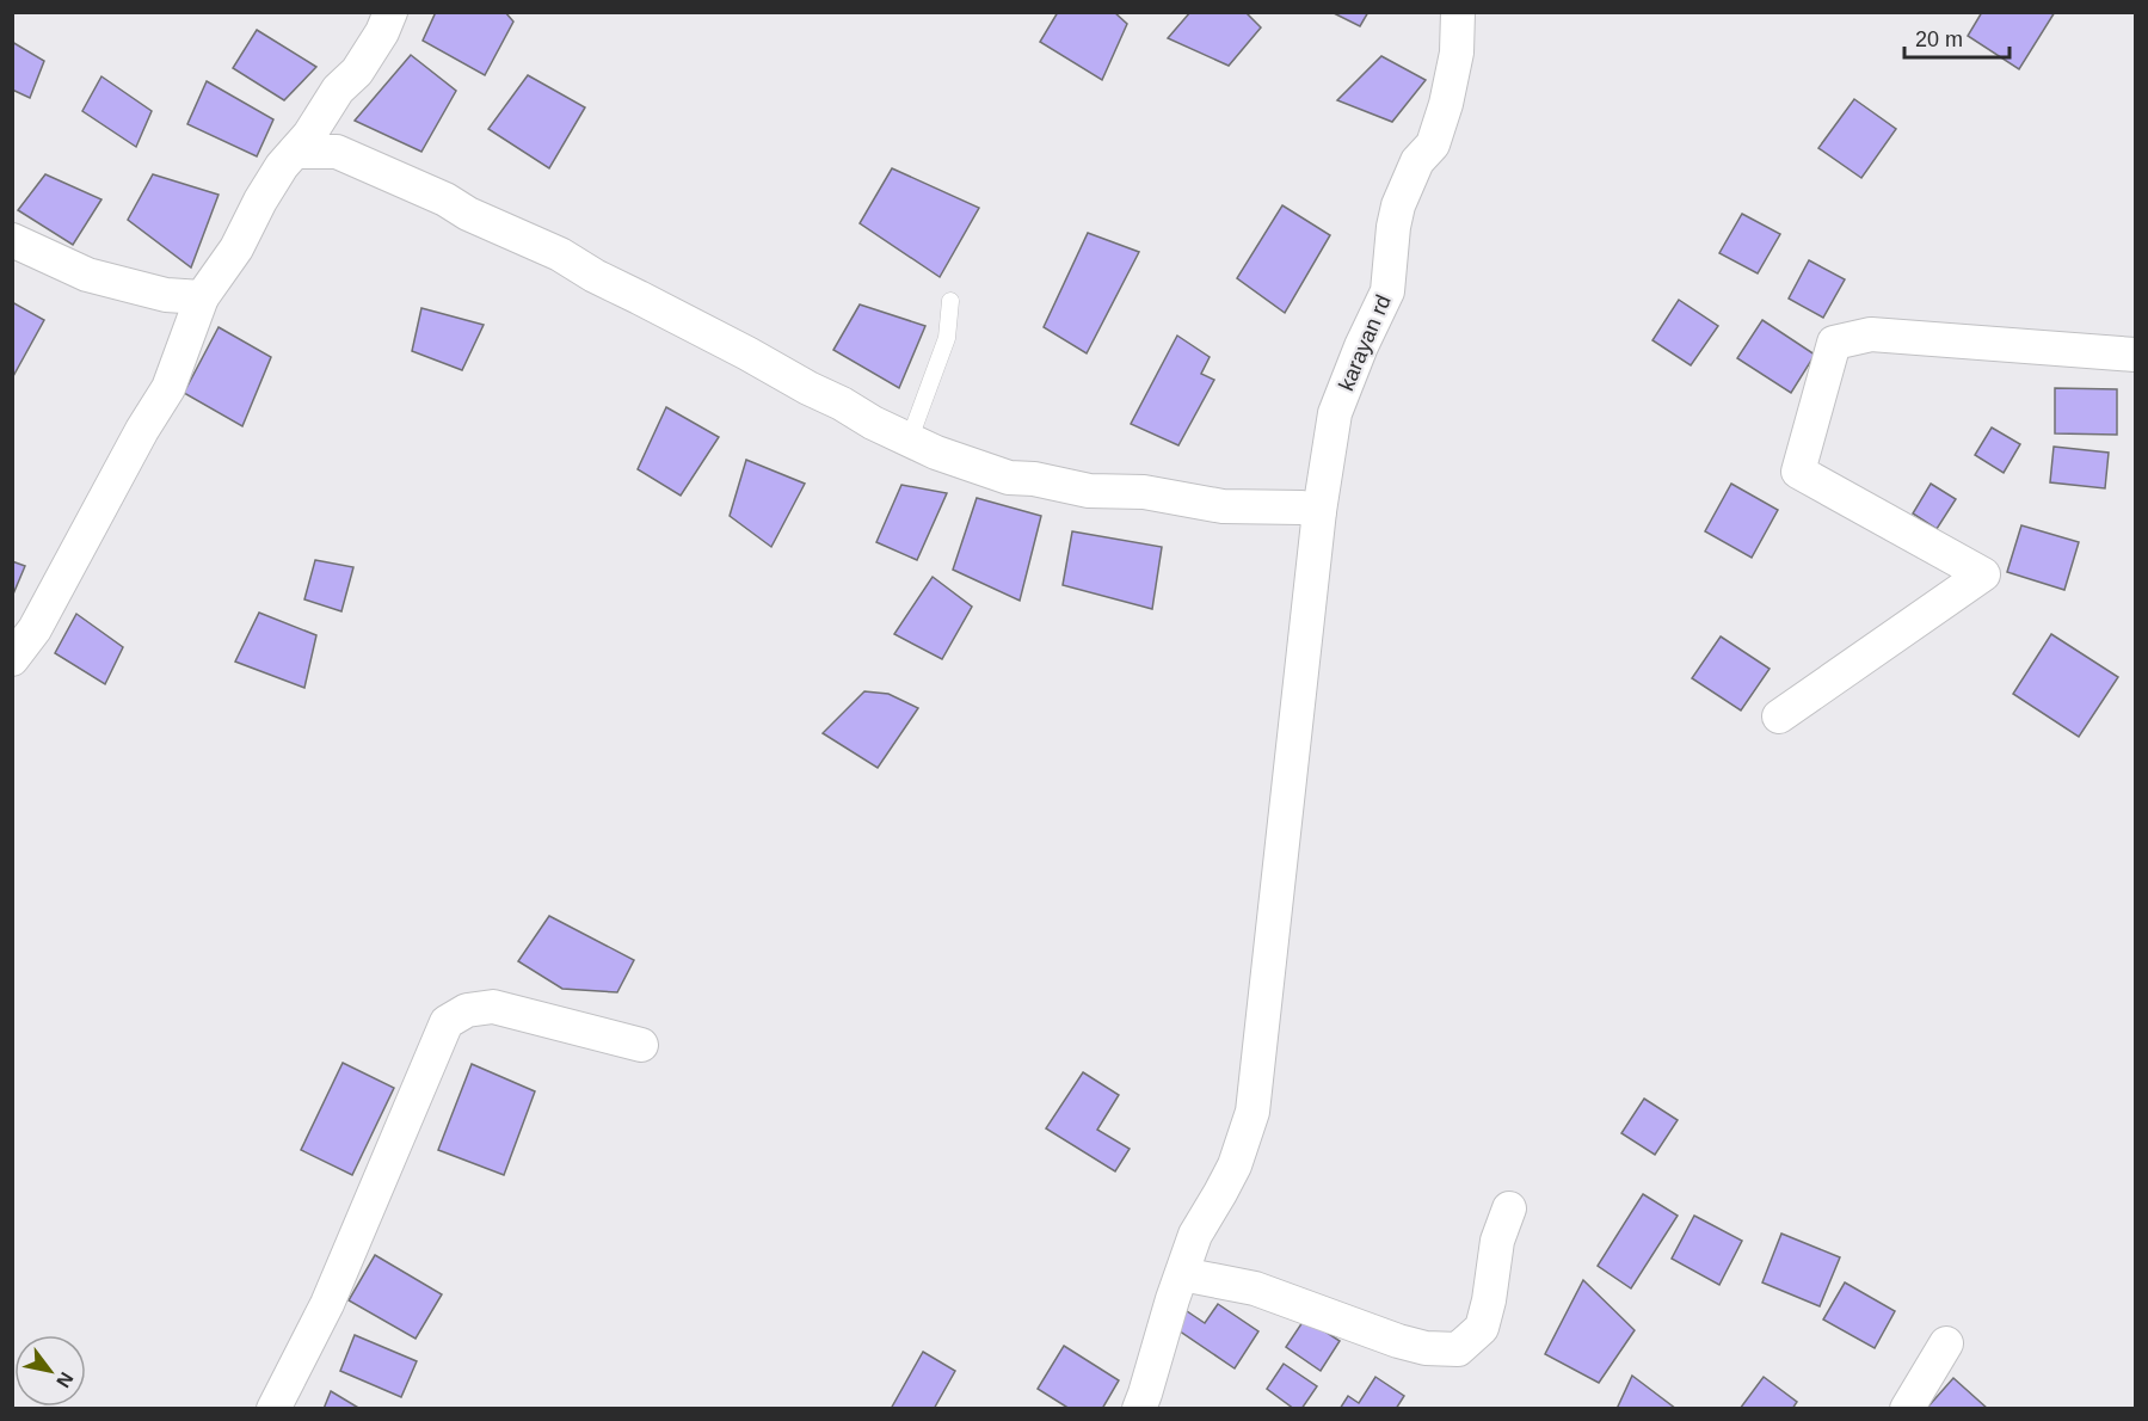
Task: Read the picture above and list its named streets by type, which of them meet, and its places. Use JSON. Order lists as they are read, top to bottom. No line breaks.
{"streets":{"street":["karayan rd"]},"scale_bar":"20 m","north":"bottom right"}
